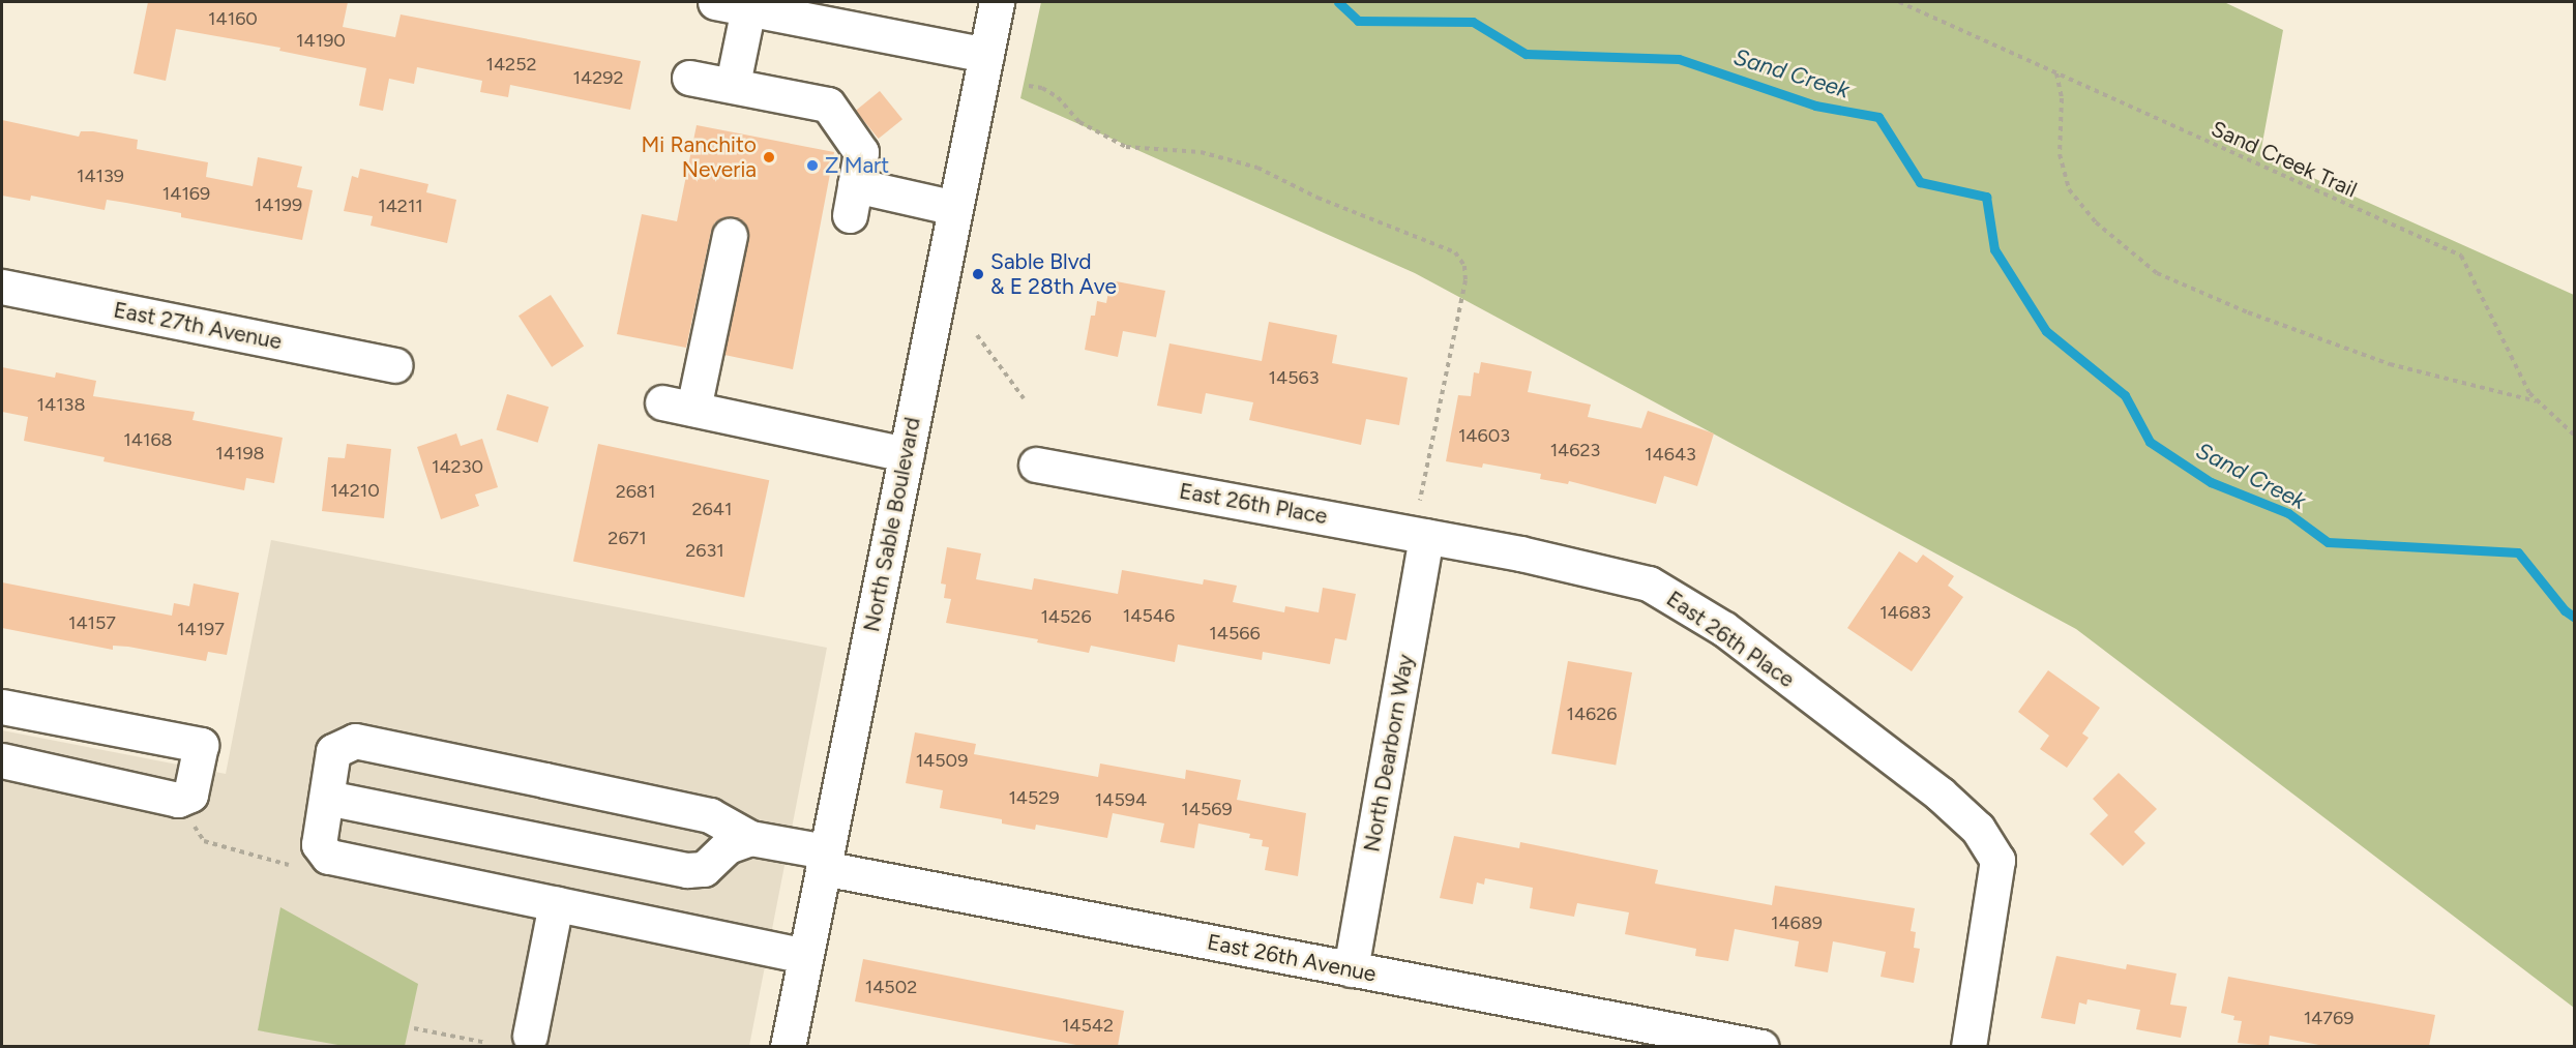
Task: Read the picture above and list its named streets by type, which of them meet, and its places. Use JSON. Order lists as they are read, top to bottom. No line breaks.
{"streets":{"street":["East 27th Avenue","East 26th Place","North Sable Boulevard","North Dearborn Way","East 26th Avenue"],"path":["Sand Creek Trail"]},"crossings":[["East 26th Place","North Dearborn Way"],["North Sable Boulevard","East 26th Avenue"],["North Dearborn Way","East 26th Avenue"]],"water":["Sand Creek"],"places":["Mi Ranchito Neveria","Z Mart","Sable Blvd & E 28th Ave"],"house_numbers":["14160","14190","14252","14292","14139","14169","14199","14211","14563","14138","14603","14168","14623","14198","14643","14230","14210","2681","2641","2671","2631","14683","14546","14526","14157","14197","14566","14626","14509","14529","14594","14569","14689","14502","14769","14542"]}
